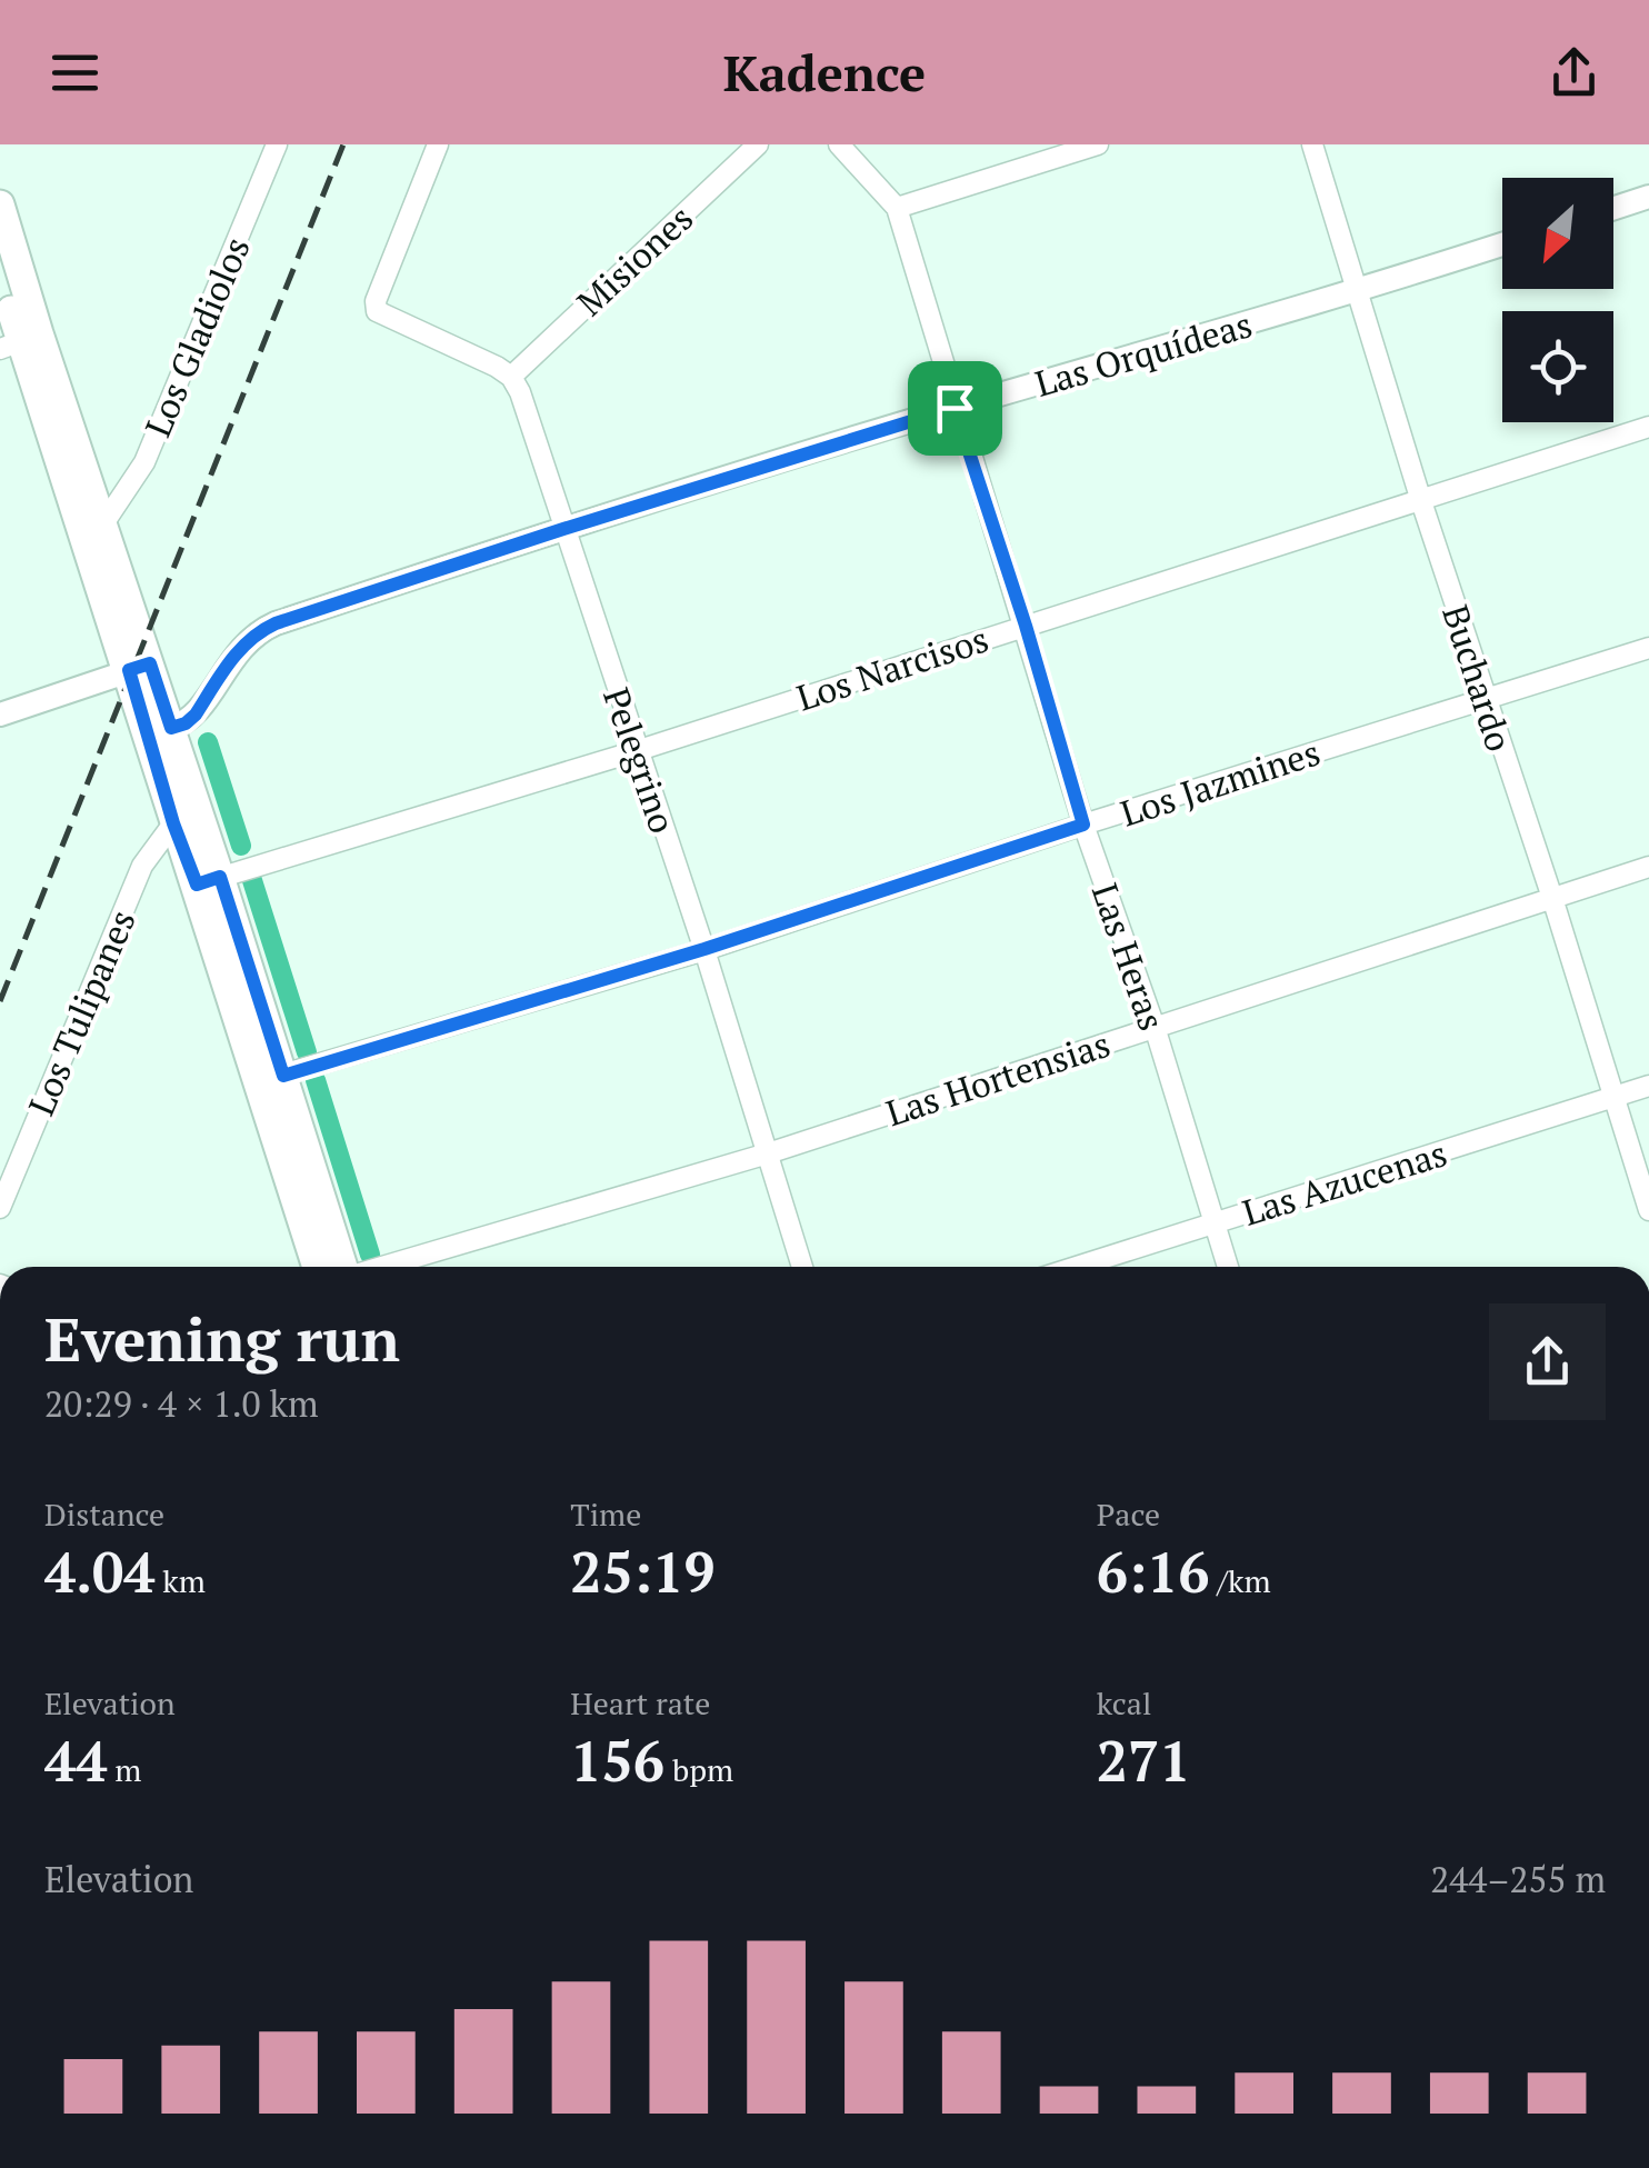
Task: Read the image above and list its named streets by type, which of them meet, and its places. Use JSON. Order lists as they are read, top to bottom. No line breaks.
{"streets":{"street":["Misiones","Los Gladiolos","Las Orquídeas","Los Narcisos","Buchardo","Pelegrino","Los Jazmines","Las Heras","Los Tulipanes","Las Hortensias","Las Azucenas"]},"crossings":[["Misiones","Pelegrino"],["Las Orquídeas","Buchardo"],["Las Orquídeas","Pelegrino"],["Las Orquídeas","Las Heras"],["Los Narcisos","Buchardo"],["Los Narcisos","Pelegrino"],["Los Narcisos","Las Heras"],["Buchardo","Los Jazmines"],["Buchardo","Las Hortensias"],["Buchardo","Las Azucenas"],["Pelegrino","Los Jazmines"],["Pelegrino","Las Hortensias"],["Los Jazmines","Las Heras"],["Las Heras","Las Hortensias"],["Las Heras","Las Azucenas"]],"north":"bottom left","page":{"header":"Kadence","heading":["Evening run","20:29 · 4 × 1.0 km"],"stats":[["Distance","4.04 km"],["Time","25:19"],["Pace","6:16 /km"],["Elevation","44 m"],["Heart rate","156 bpm"],["kcal","271"]],"chart":["Elevation","244–255 m"]}}
